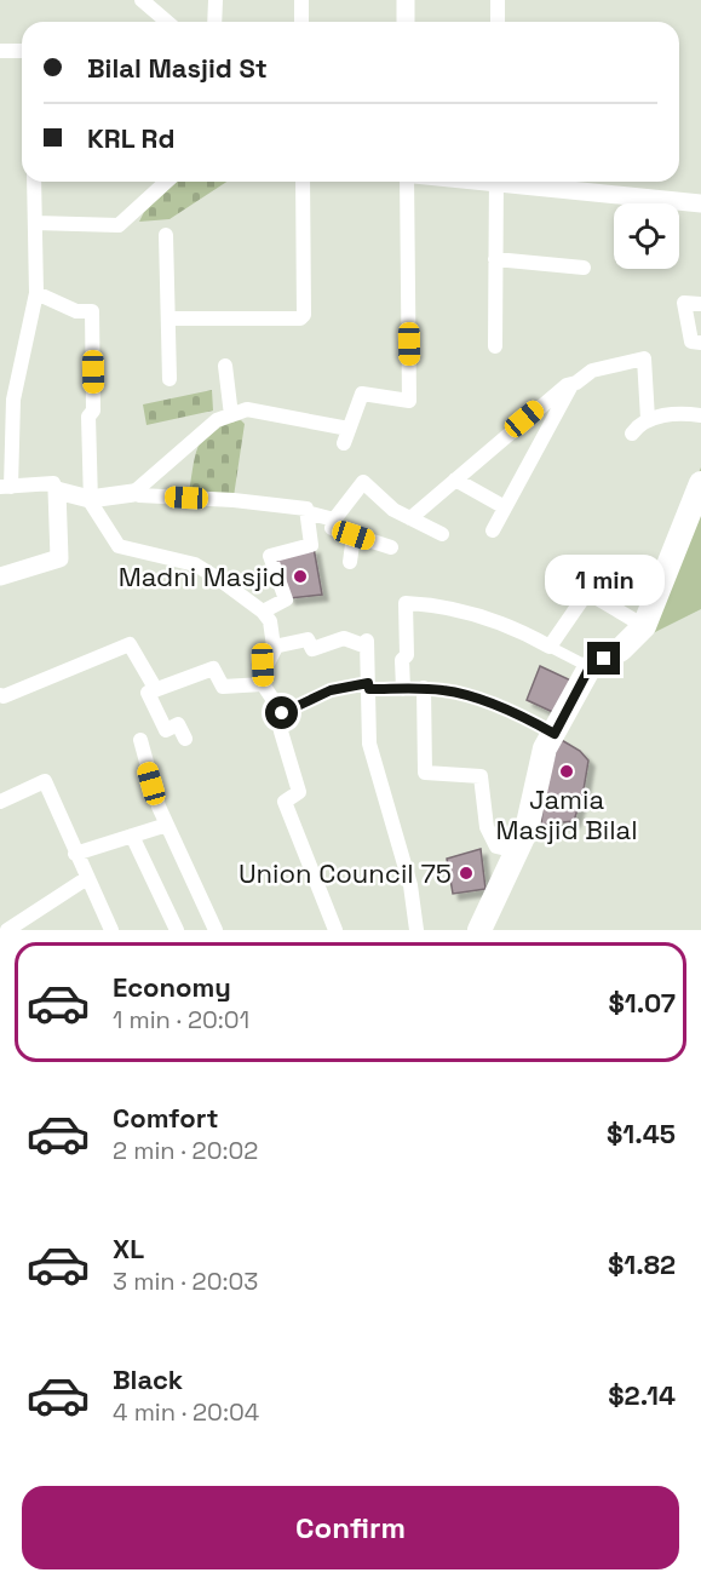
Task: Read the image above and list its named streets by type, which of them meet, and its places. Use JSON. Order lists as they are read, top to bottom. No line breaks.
{"places":["Madni Masjid","Jamia Masjid Bilal","Union Council 75"],"page":{"banner":["Bilal Masjid St","KRL Rd"],"bubble":"1 min","list":[{"name":"Economy","note":"1 min · 20:01","value":"$1.07"},{"name":"Comfort","note":"2 min · 20:02","value":"$1.45"},{"name":"XL","note":"3 min · 20:03","value":"$1.82"},{"name":"Black","note":"4 min · 20:04","value":"$2.14"}],"buttons":"Confirm"}}
